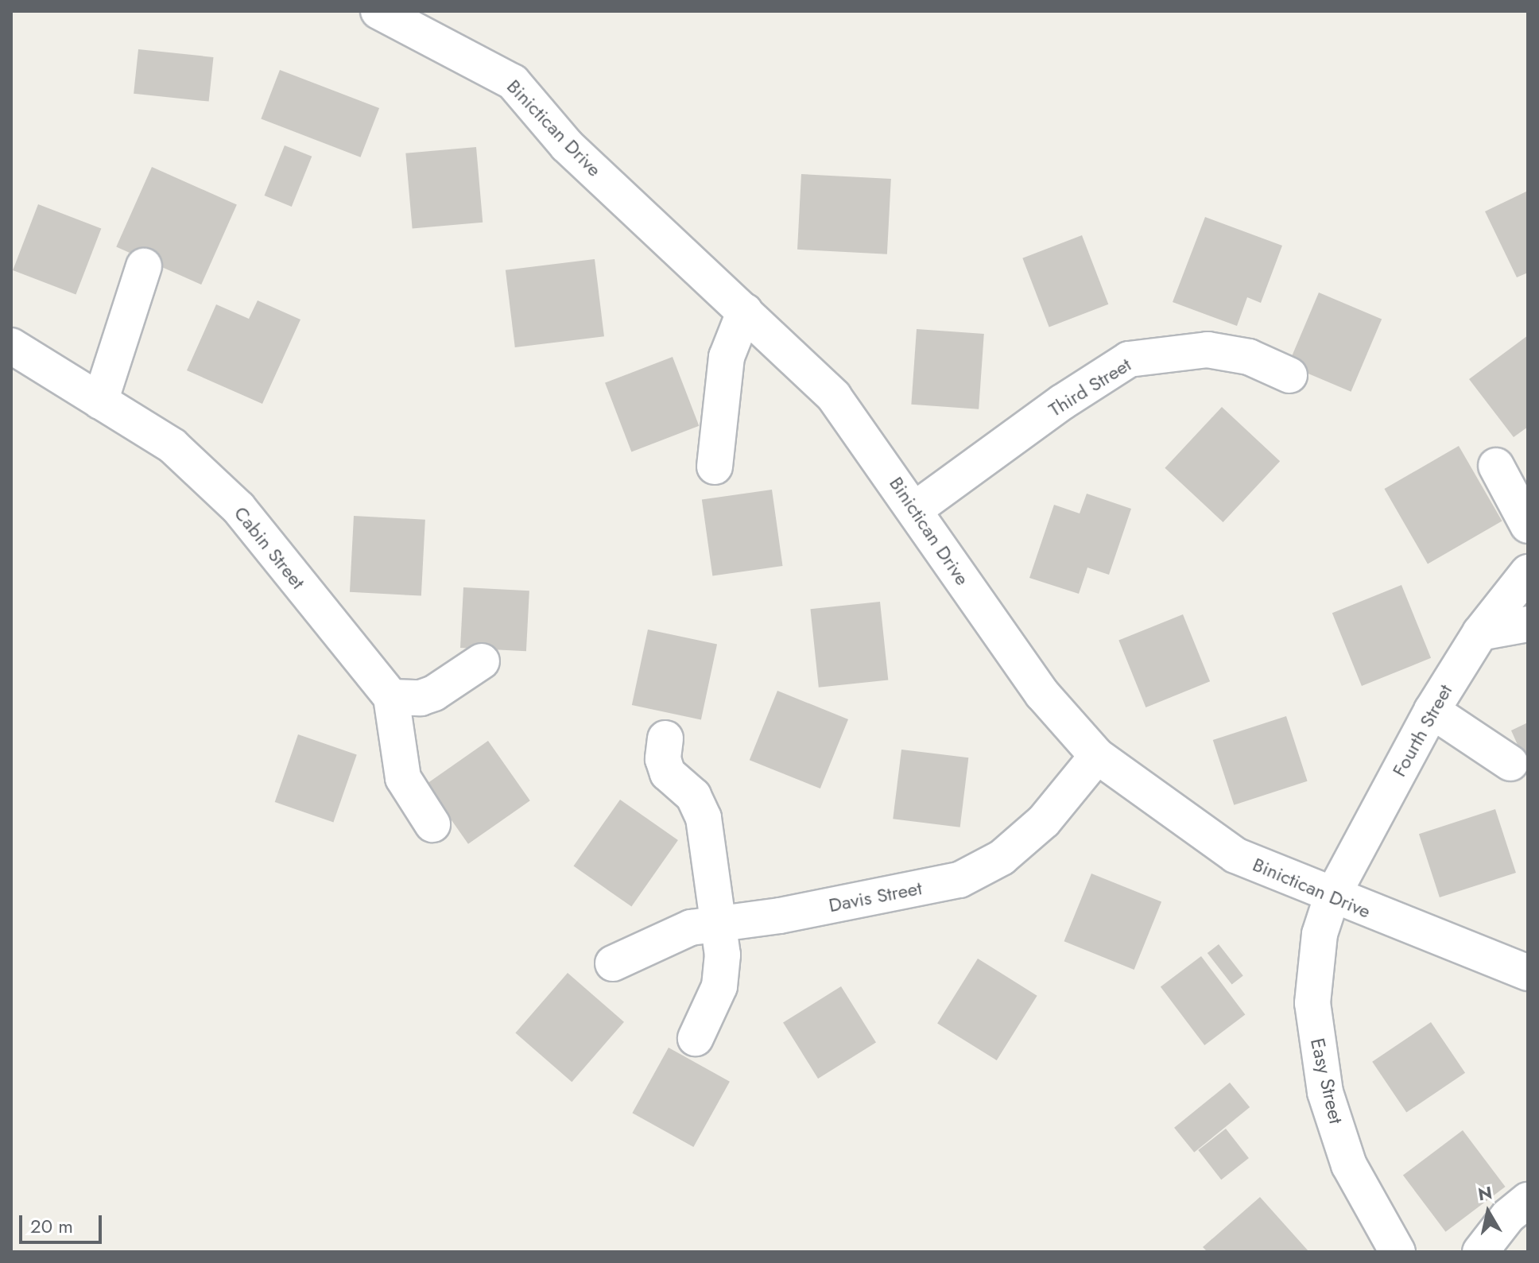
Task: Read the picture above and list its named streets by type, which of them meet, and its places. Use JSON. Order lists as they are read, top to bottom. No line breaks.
{"streets":{"street":["Binictican Drive","Third Street","Cabin Street","Fourth Street","Davis Street","Easy Street"]},"crossings":[["Binictican Drive","Third Street"],["Binictican Drive","Fourth Street"],["Binictican Drive","Davis Street"],["Binictican Drive","Easy Street"],["Fourth Street","Easy Street"]],"scale_bar":"20 m","north":"top"}
